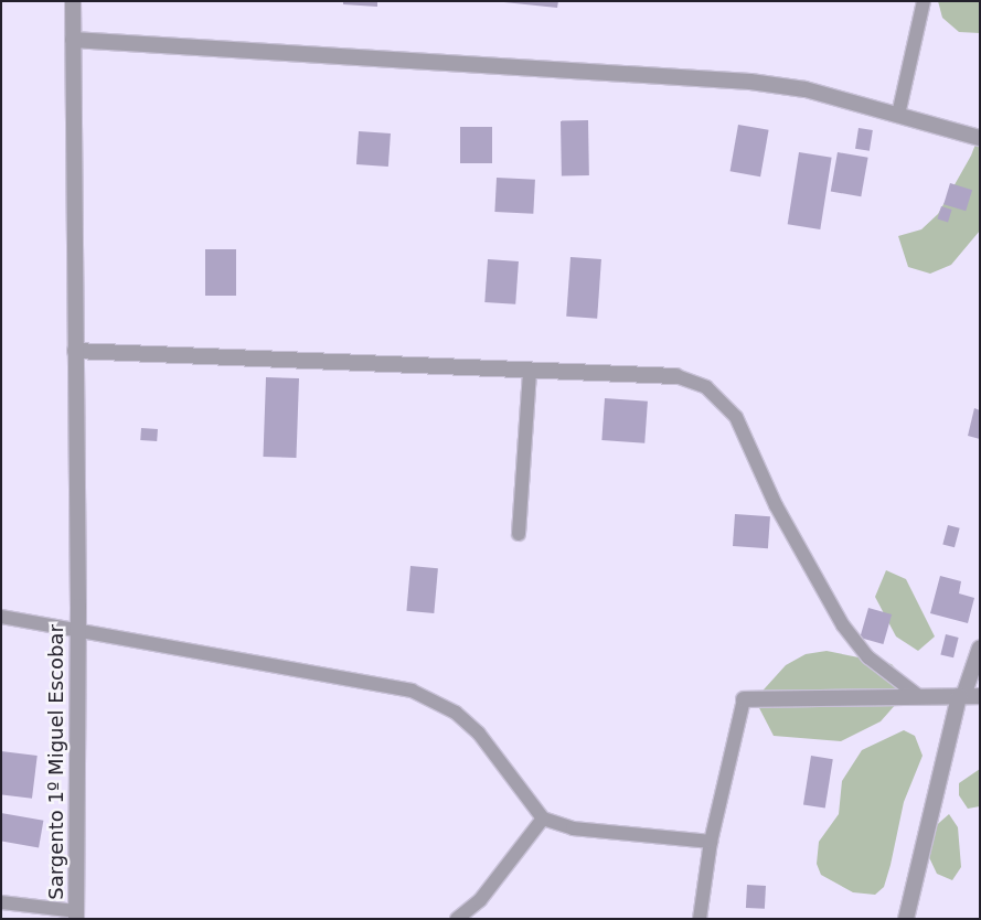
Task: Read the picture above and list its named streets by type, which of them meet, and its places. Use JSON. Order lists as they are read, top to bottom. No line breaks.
{"streets":{"street":["Sargento 1º Miguel Escobar"]}}
